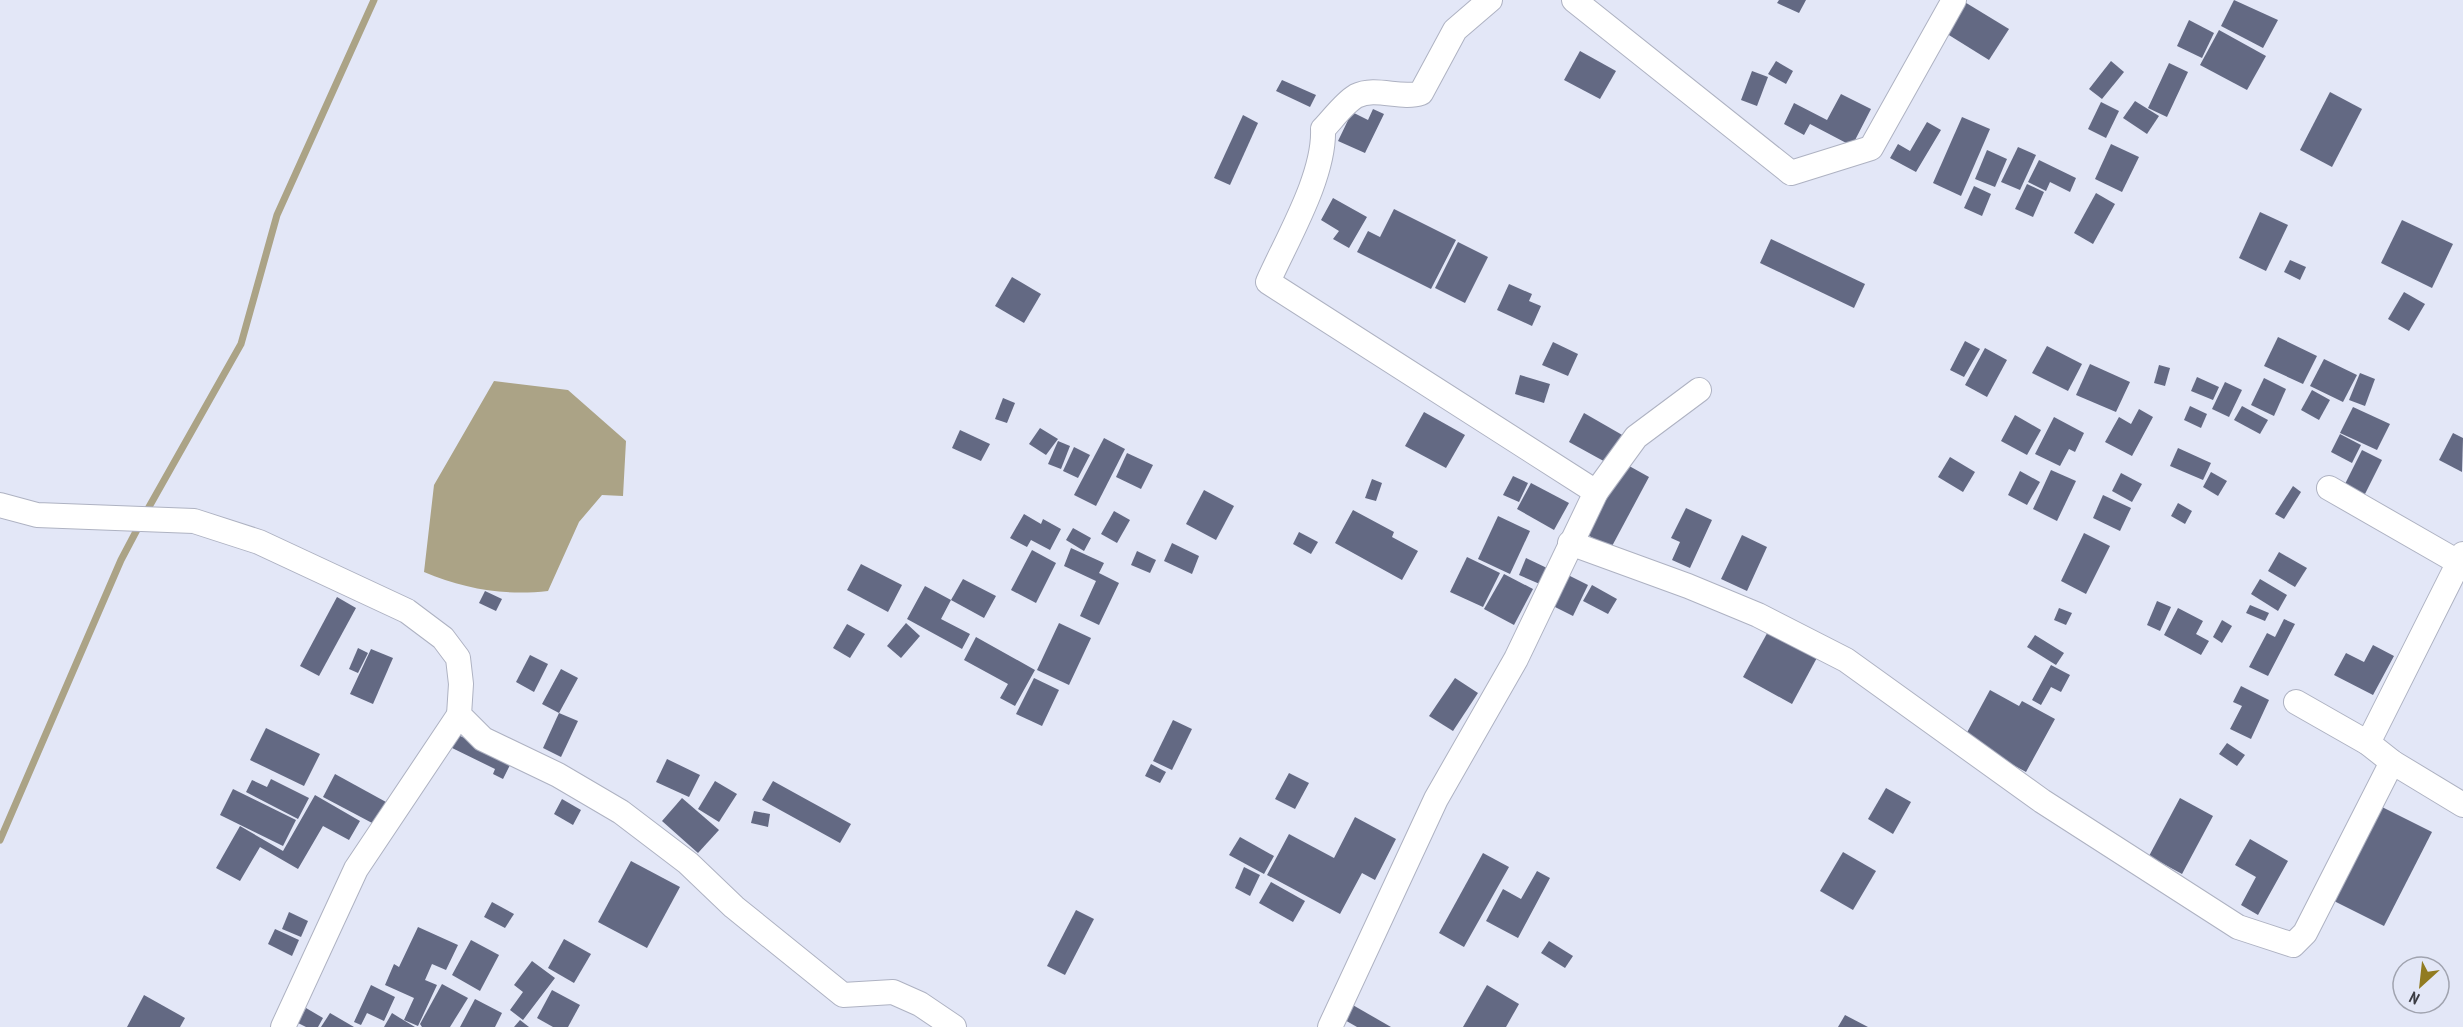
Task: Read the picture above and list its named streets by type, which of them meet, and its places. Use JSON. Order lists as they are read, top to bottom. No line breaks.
{"north":"bottom left"}
